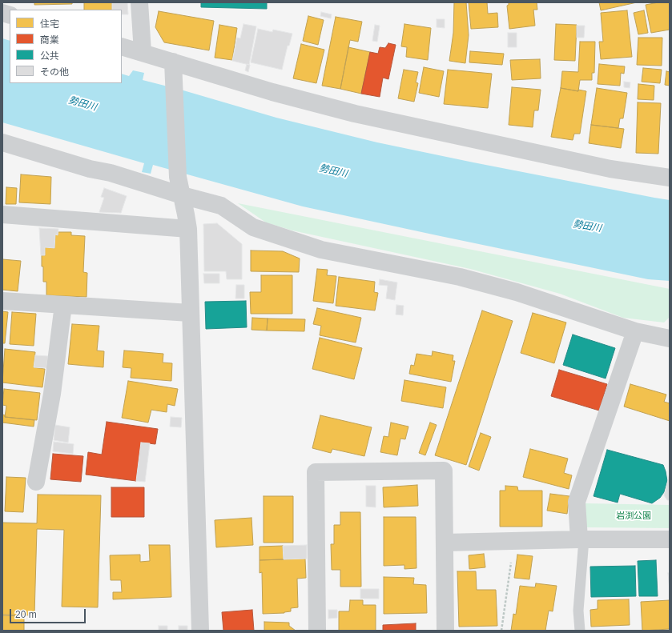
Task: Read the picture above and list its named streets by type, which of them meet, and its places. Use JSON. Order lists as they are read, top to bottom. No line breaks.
{"water":["勢田川"],"parks":["岩渕公園"],"legend":["住宅","商業","公共","その他"],"scale_bar":"20 m"}
